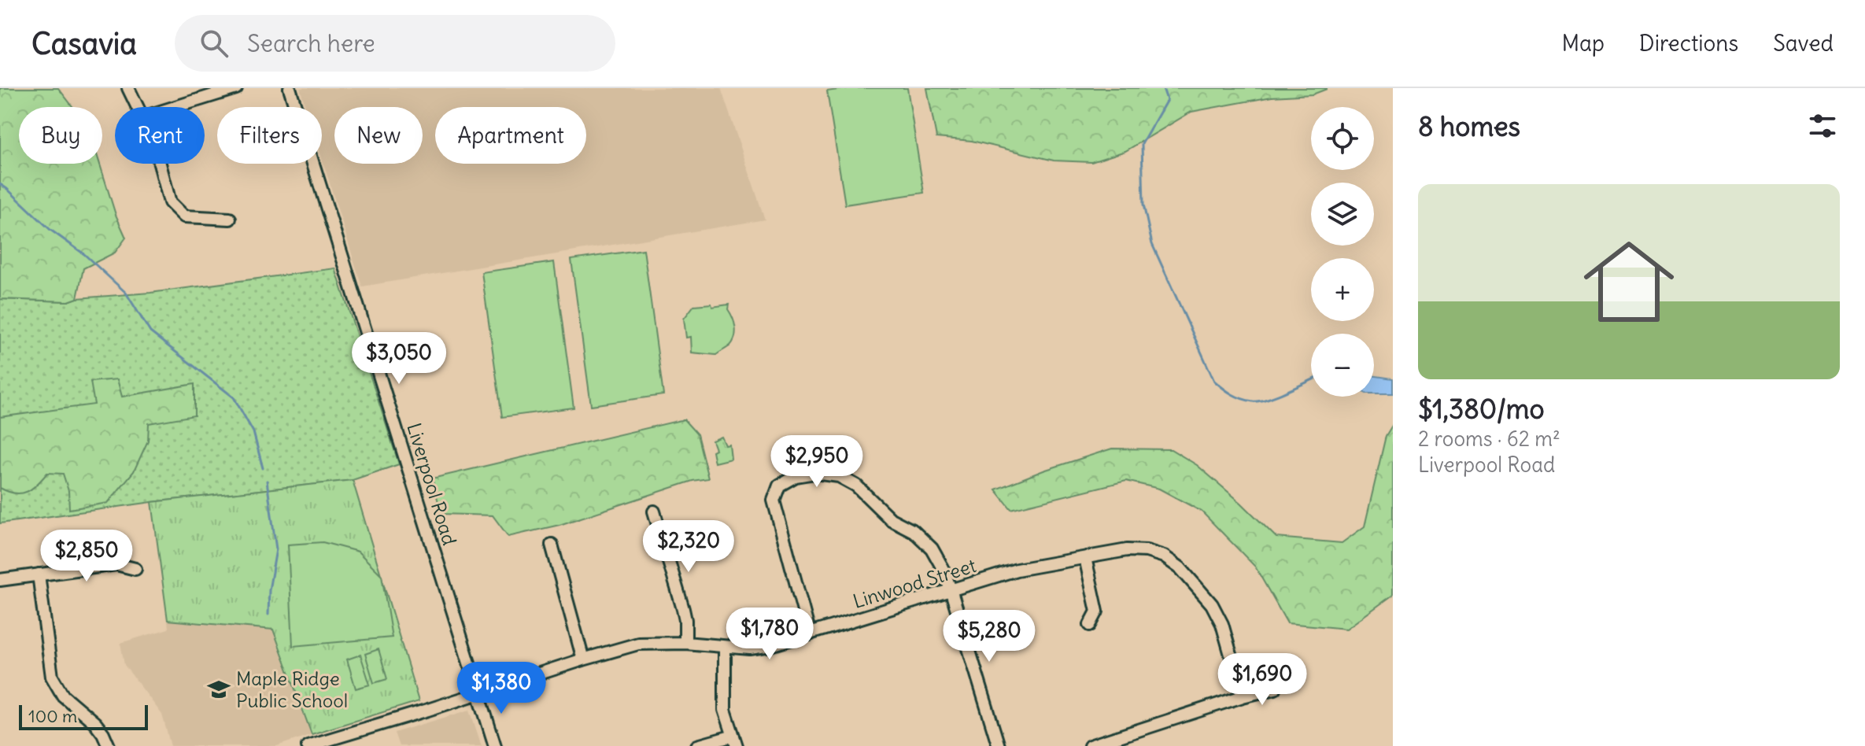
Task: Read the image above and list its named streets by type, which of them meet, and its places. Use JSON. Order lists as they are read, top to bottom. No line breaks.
{"streets":{"street":["Liverpool Road","Linwood Street"]},"crossings":[["Liverpool Road","Linwood Street"]],"places":{"school or university":["Maple Ridge Public School"]},"scale_bar":"100 m","page":{"header":"Casavia","search":"Search here","nav":["Map","Directions","Saved"],"heading":"8 homes","map_buttons":["+","−"],"chip":["Buy","Rent","Filters","New","Apartment"],"list":[{"name":"$1,380/mo","note":"2 rooms · 62 m² · Liverpool Road"}],"price":["$3,050","$2,950","$2,320","$2,850","$1,780","$5,280","$1,690","$1,380"],"scale":"100 m"}}
